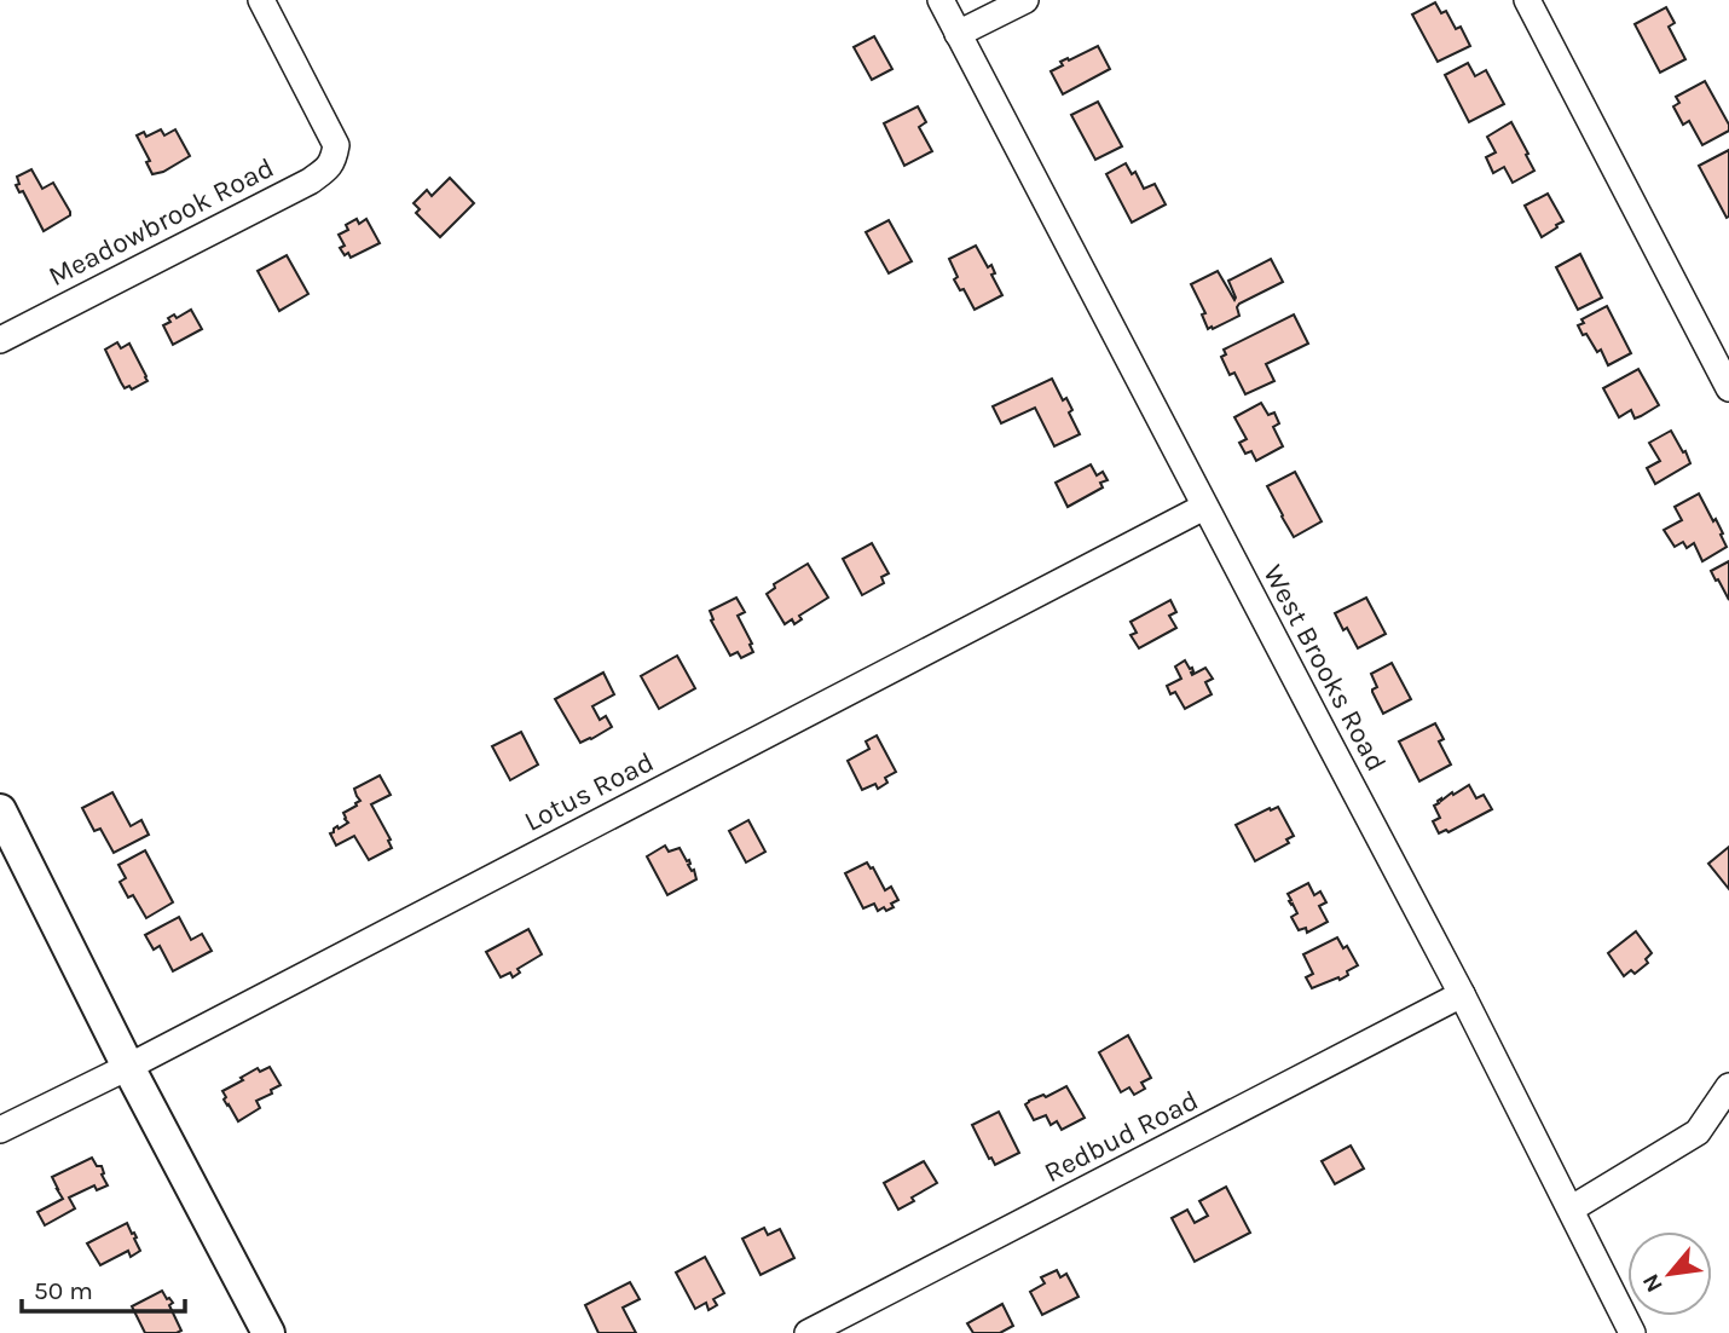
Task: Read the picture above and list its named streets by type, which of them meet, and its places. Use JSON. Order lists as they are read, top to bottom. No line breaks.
{"streets":{"street":["Meadowbrook Road","West Brooks Road","Lotus Road","Redbud Road"]},"crossings":[["West Brooks Road","Lotus Road"],["West Brooks Road","Redbud Road"]],"scale_bar":"50 m","north":"bottom left"}
